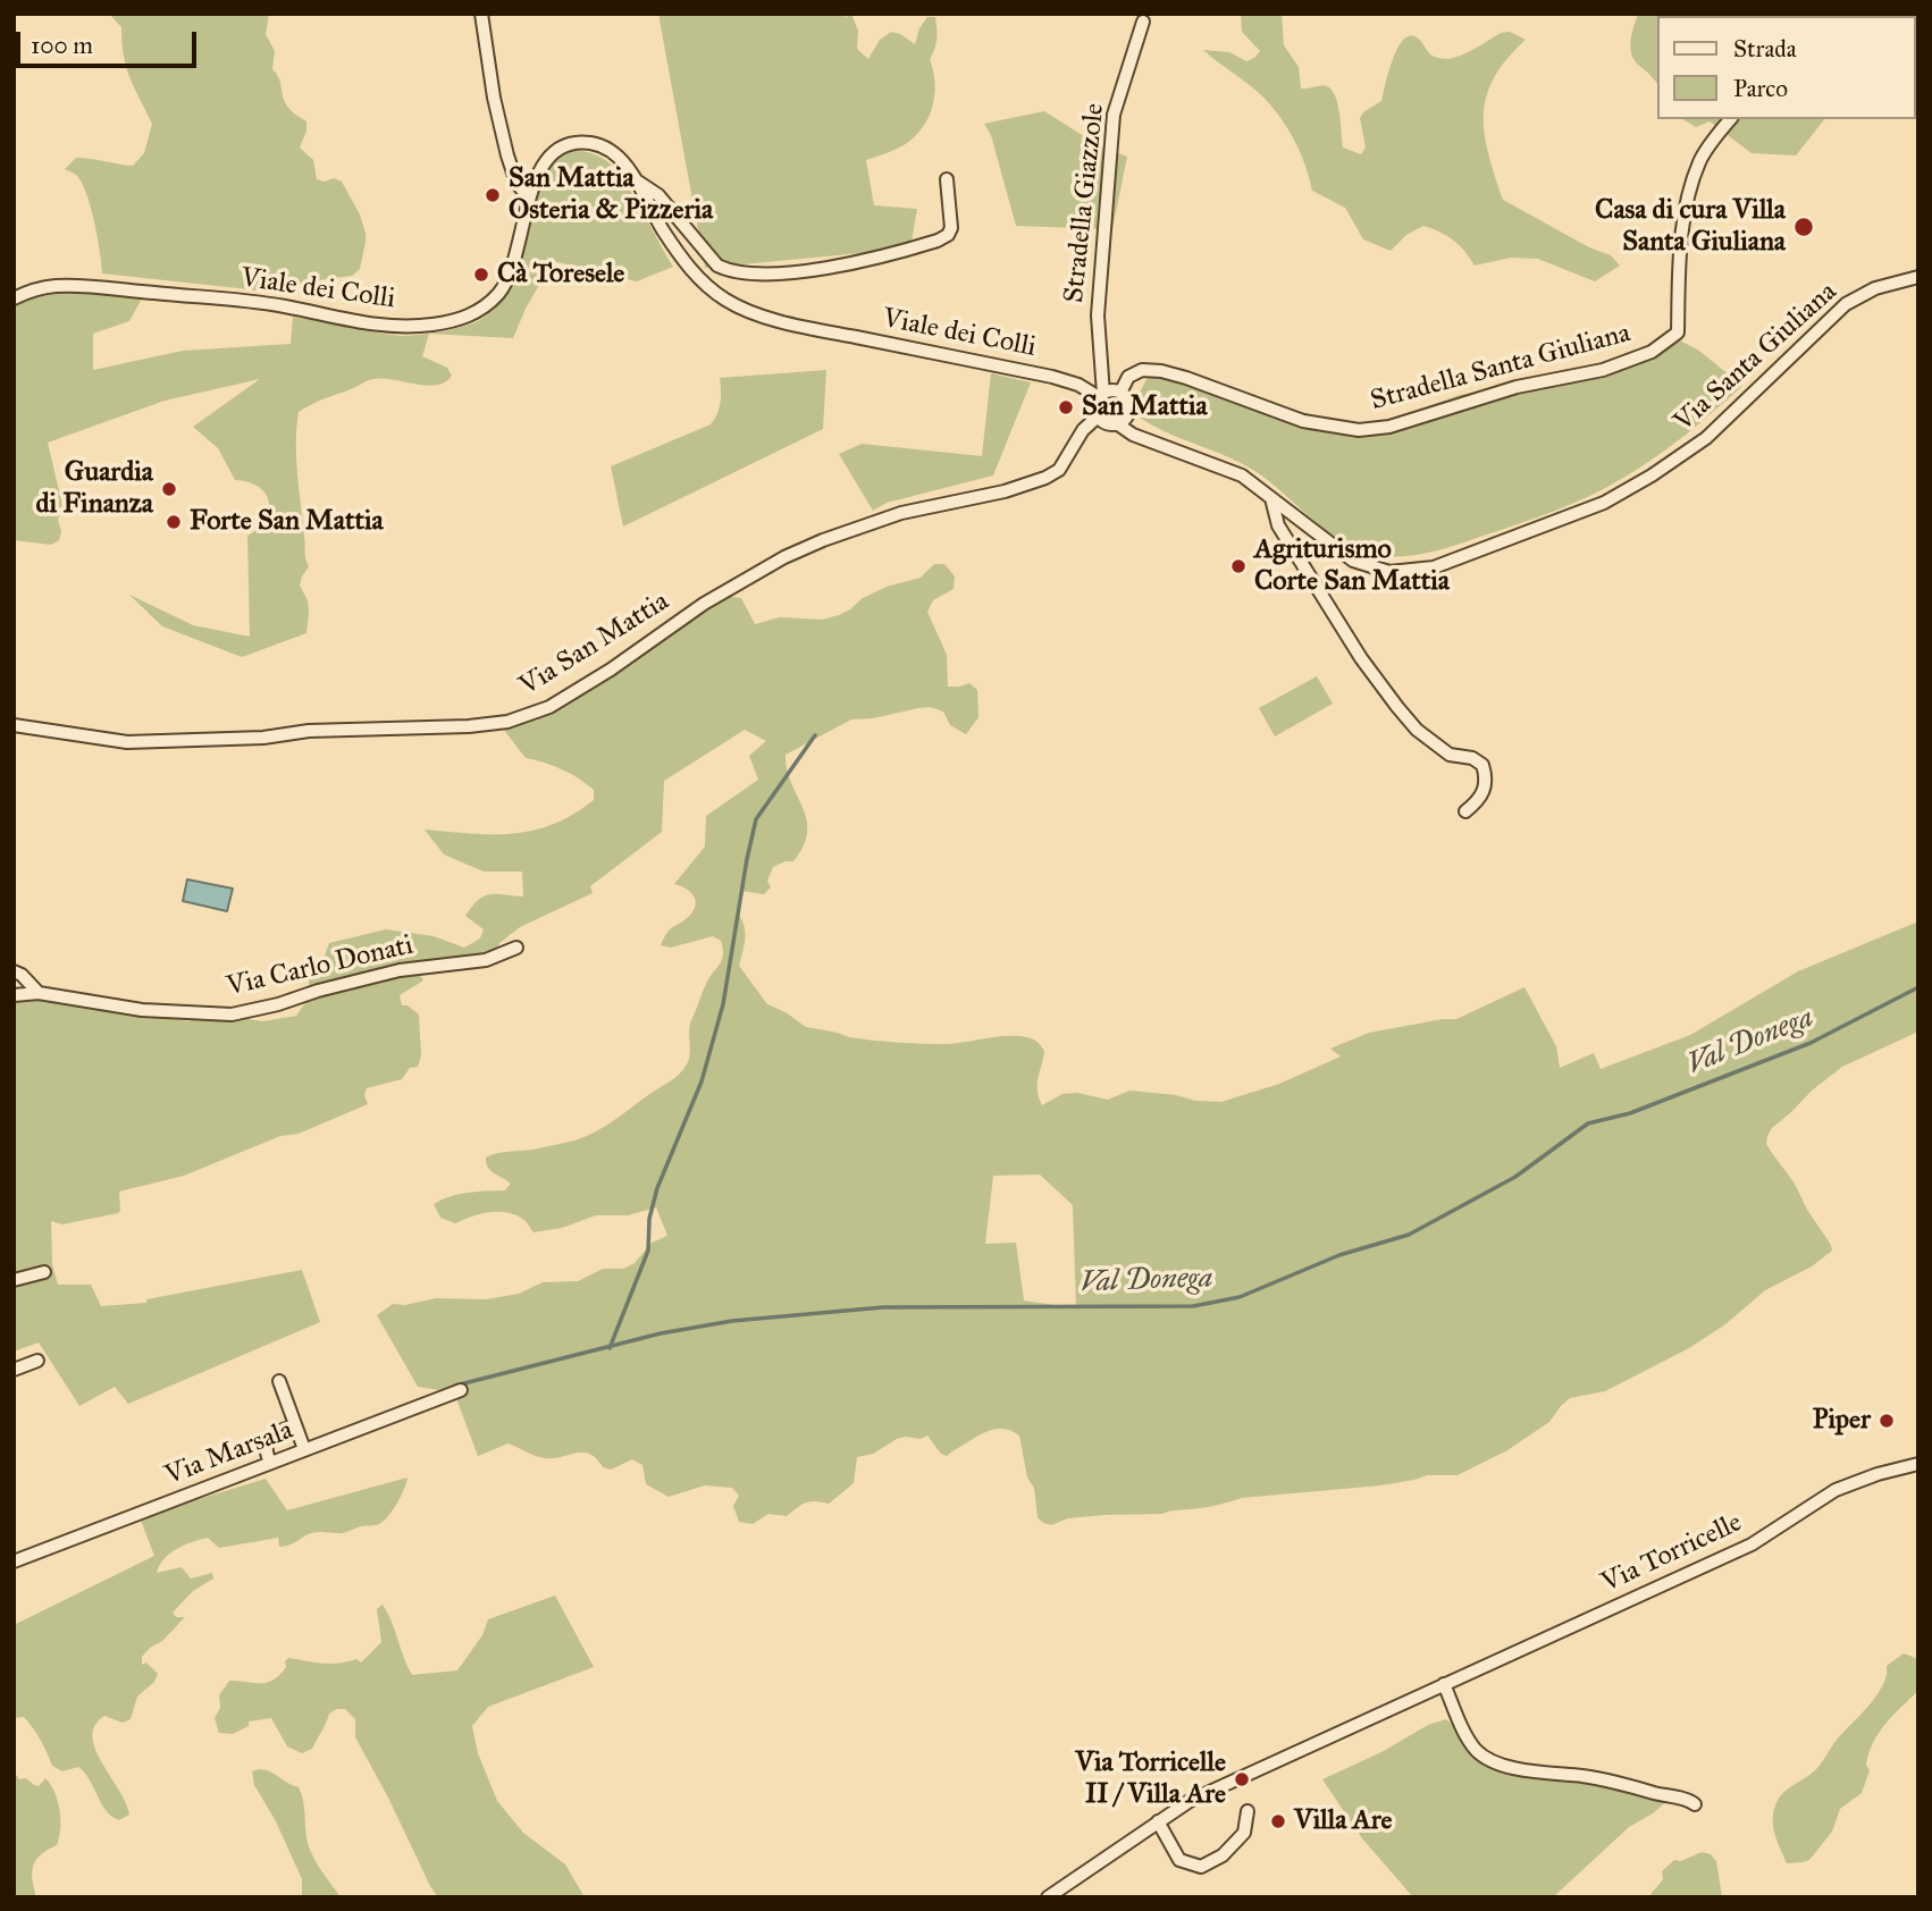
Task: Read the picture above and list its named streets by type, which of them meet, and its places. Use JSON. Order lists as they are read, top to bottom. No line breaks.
{"streets":{"street":["Stradella Giazzole","Viale dei Colli","Via Santa Giuliana","Stradella Santa Giuliana","Via San Mattia","Via Carlo Donati","Via Marsala","Via Torricelle"]},"crossings":[["Stradella Giazzole","Viale dei Colli"],["Stradella Giazzole","Via Santa Giuliana"],["Stradella Giazzole","Stradella Santa Giuliana"],["Stradella Giazzole","Via San Mattia"],["Viale dei Colli","Via Santa Giuliana"],["Viale dei Colli","Stradella Santa Giuliana"],["Viale dei Colli","Via San Mattia"],["Via Santa Giuliana","Stradella Santa Giuliana"],["Via Santa Giuliana","Via San Mattia"],["Stradella Santa Giuliana","Via San Mattia"]],"water":["Val Donega"],"places":["San Mattia Osteria & Pizzeria","Casa di cura Villa Santa Giuliana","Cà Toresele","San Mattia","Guardia di Finanza","Forte San Mattia","Agriturismo Corte San Mattia","Piper","Via Torricelle II / Villa Are","Villa Are"],"legend":["Strada","Parco"],"scale_bar":"100 m"}
